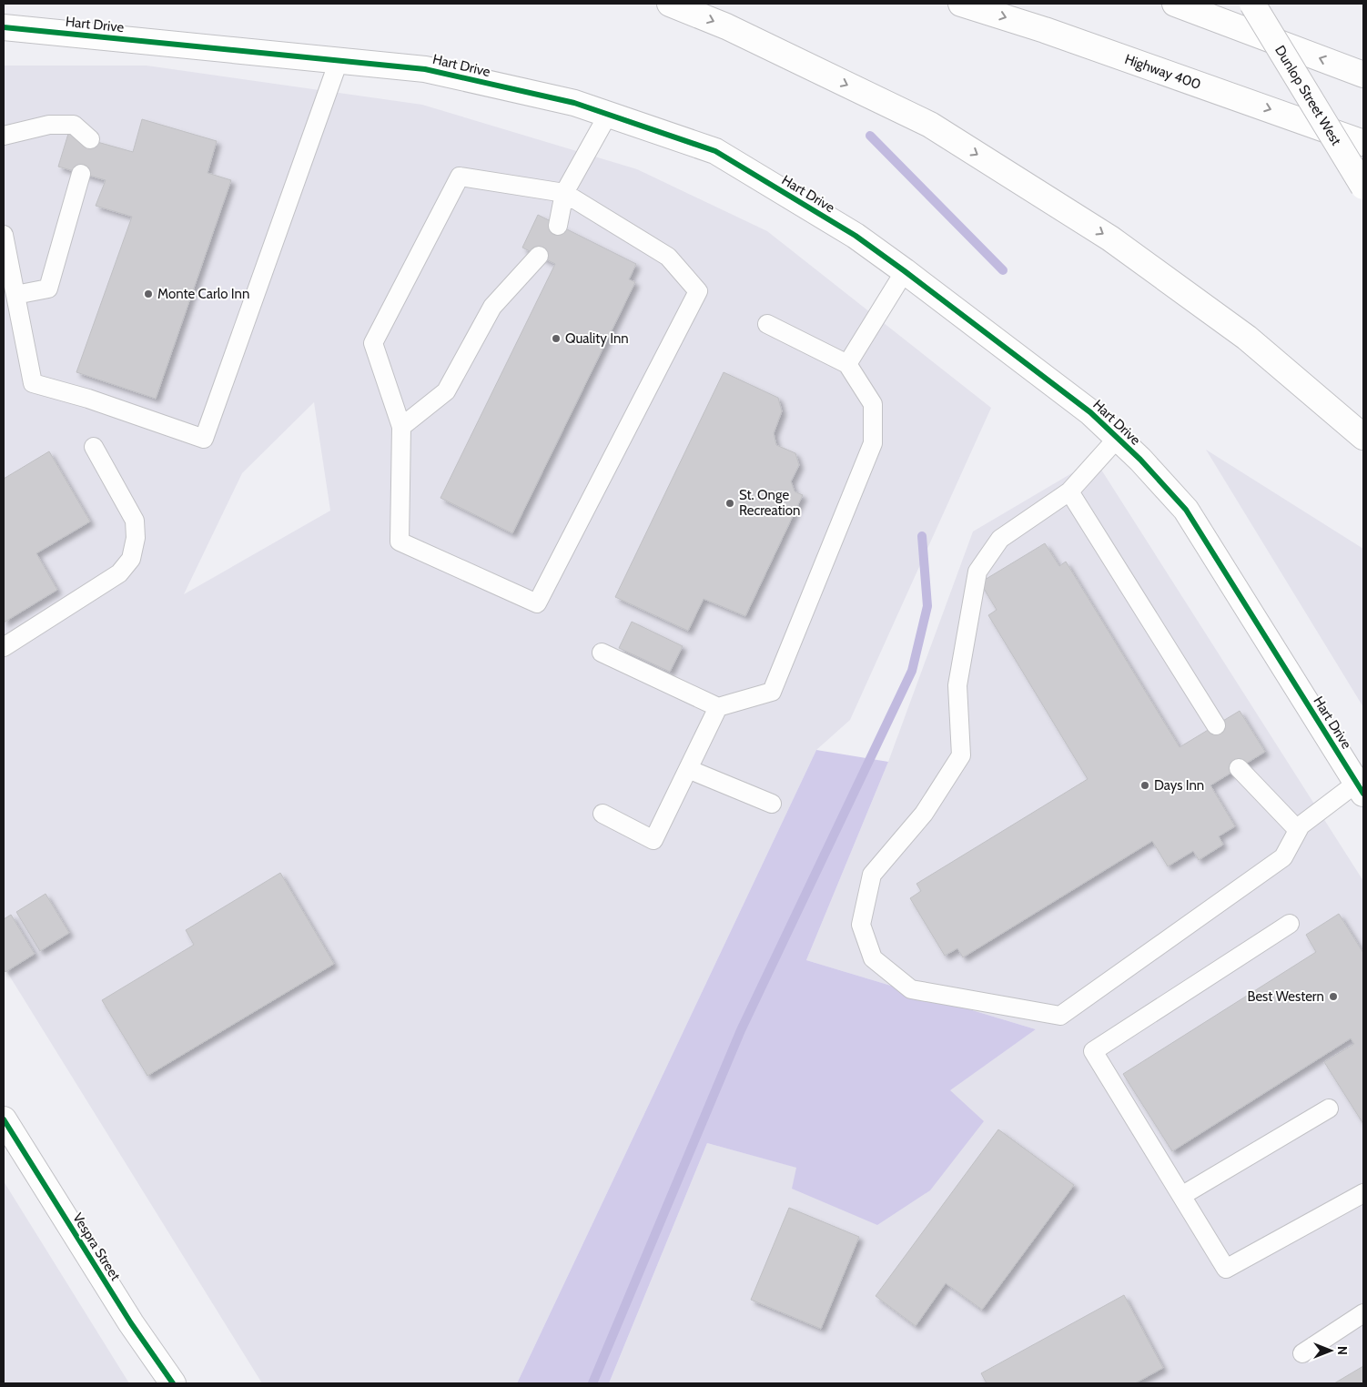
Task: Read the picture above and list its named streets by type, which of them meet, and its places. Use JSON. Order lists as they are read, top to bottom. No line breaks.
{"streets":{"main road":["Hart Drive","Highway 400","Dunlop Street West","Vespra Street"]},"places":["Monte Carlo Inn","Quality Inn","St. Onge Recreation","Days Inn","Best Western"],"north":"right"}
